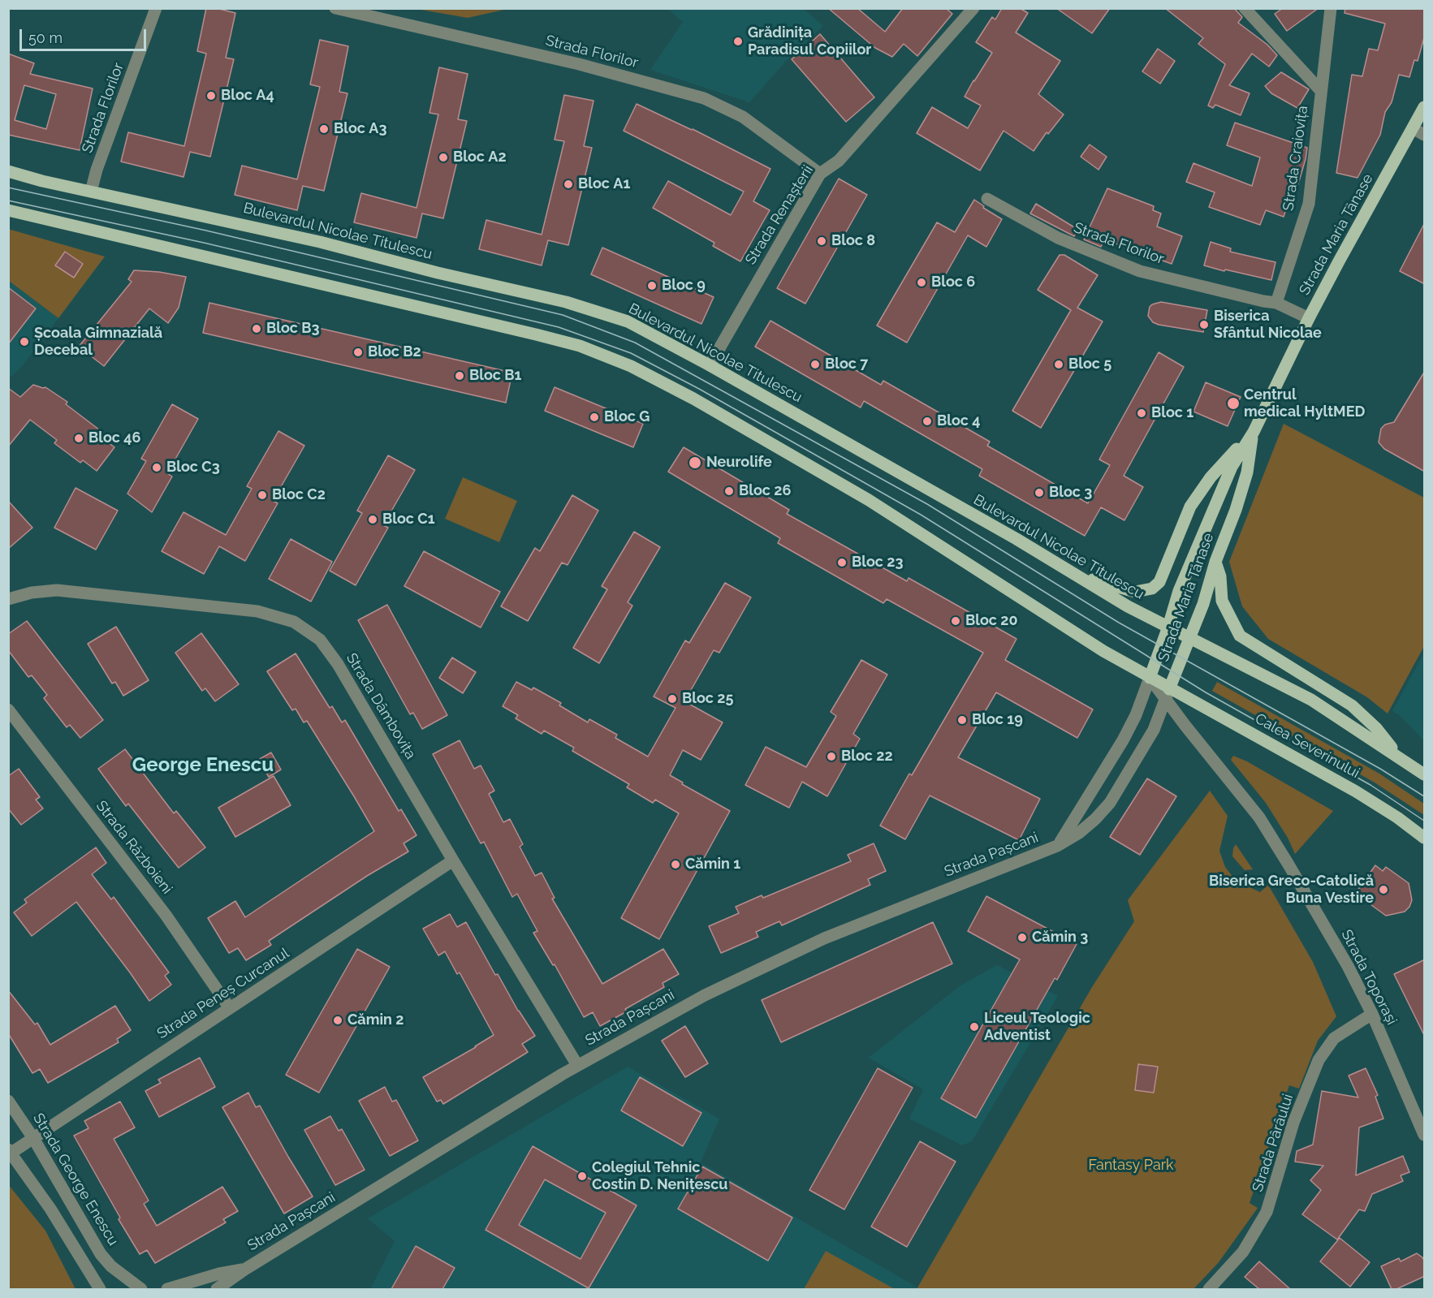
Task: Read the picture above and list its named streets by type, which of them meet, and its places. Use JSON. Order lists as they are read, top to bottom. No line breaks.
{"streets":{"main road":["Bulevardul Nicolae Titulescu","Strada Maria Tănase","Calea Severinului"],"street":["Strada Florilor","Strada Craiovița","Strada Renașterii","Strada Dâmbovița","Strada Războieni","Strada Pașcani","Strada Toporași","Strada Peneș Curcanul","Strada Pârâului","Strada George Enescu"]},"crossings":[["Strada Florilor","Strada Craiovița"],["Strada Florilor","Strada Renașterii"],["Strada Florilor","Bulevardul Nicolae Titulescu"],["Strada Renașterii","Bulevardul Nicolae Titulescu"],["Bulevardul Nicolae Titulescu","Strada Maria Tănase"],["Strada Maria Tănase","Calea Severinului"],["Strada Maria Tănase","Strada Pașcani"],["Strada Maria Tănase","Strada Toporași"],["Strada Dâmbovița","Strada Pașcani"],["Strada Dâmbovița","Strada Peneș Curcanul"],["Calea Severinului","Strada Pașcani"],["Calea Severinului","Strada Toporași"],["Strada Războieni","Strada Peneș Curcanul"],["Strada Pașcani","Strada Toporași"],["Strada Toporași","Strada Pârâului"],["Strada Peneș Curcanul","Strada George Enescu"]],"districts":["George Enescu"],"parks":["Fantasy Park"],"places":["Grădinița Paradisul Copiilor","Bloc A4","Bloc A3","Bloc A2","Bloc A1","Bloc 8","Bloc 6","Bloc 9","Biserica Sfântul Nicolae","Bloc B3","Școala Gimnazială Decebal","Bloc B2","Bloc 7","Bloc 5","Bloc B1","Centrul medical HyltMED","Bloc 1","Bloc G","Bloc 4","Bloc 46","Neurolife","Bloc C3","Bloc 26","Bloc 3","Bloc C2","Bloc C1","Bloc 23","Bloc 20","Bloc 25","Bloc 19","Bloc 22","Cămin 1","Biserica Greco-Catolică Buna Vestire","Cămin 3","Cămin 2","Liceul Teologic Adventist","Colegiul Tehnic Costin D. Nenițescu"],"scale_bar":"50 m"}
